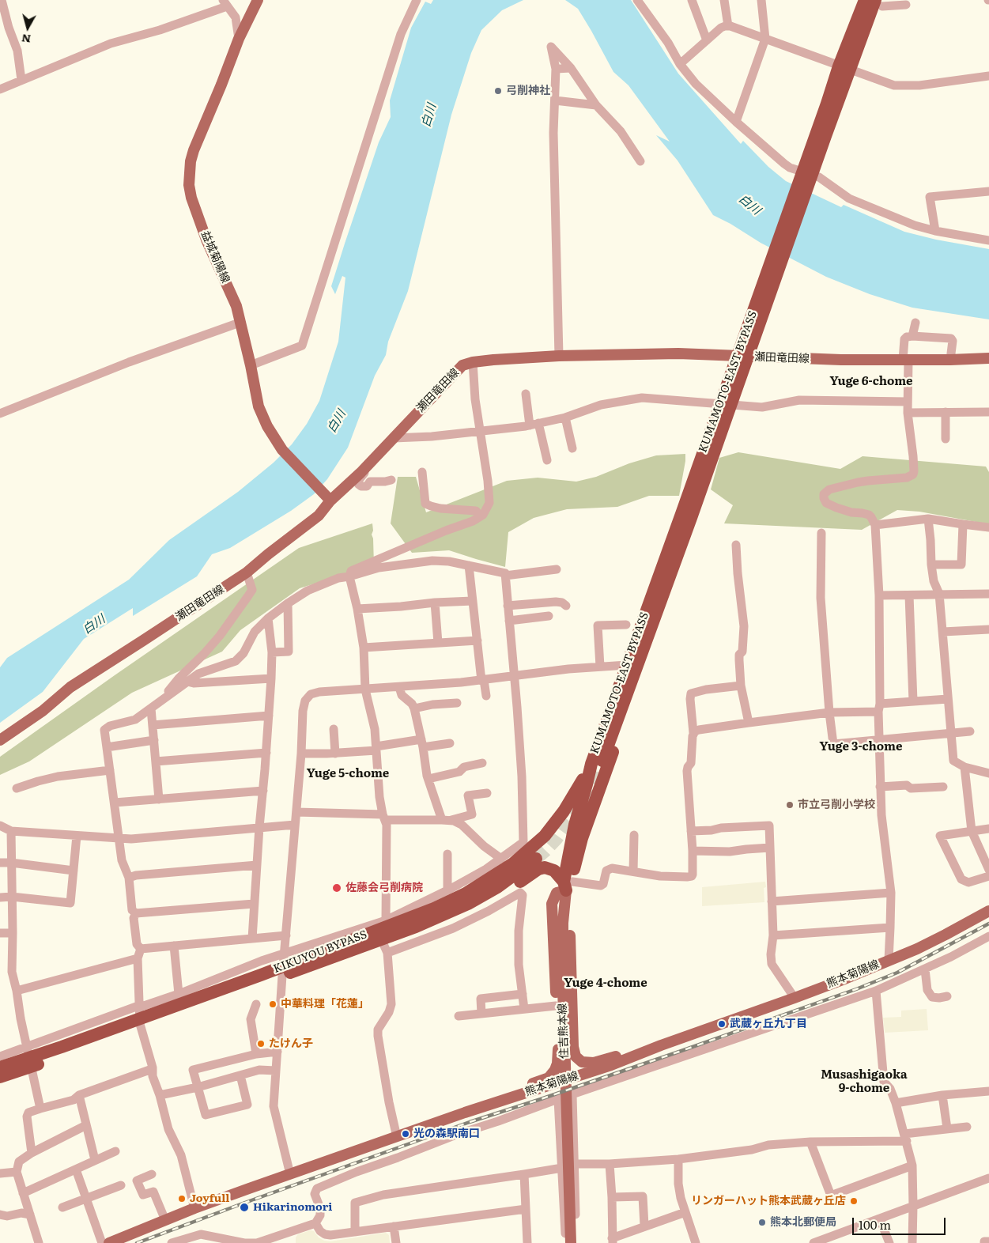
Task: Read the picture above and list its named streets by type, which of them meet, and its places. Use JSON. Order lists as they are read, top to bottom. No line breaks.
{"streets":{"highway":["KUMAMOTO-EAST BYPASS","KIKUYOU BYPASS"],"main road":["益城菊陽線","瀬田竜田線","熊本菊陽線","住吉熊本線"]},"crossings":[["益城菊陽線","瀬田竜田線"],["KUMAMOTO-EAST BYPASS","KIKUYOU BYPASS"]],"districts":["Yuge 6-chome","Yuge 3-chome","Yuge 5-chome","Yuge 4-chome","Musashigaoka 9-chome"],"water":["白川"],"places":["弓削神社","市立弓削小学校","佐藤会弓削病院","中華料理「花蓮」","武蔵ヶ丘九丁目","たけん子","光の森駅南口","Joyfull","リンガーハット熊本武蔵ヶ丘店","Hikarinomori","熊本北郵便局"],"scale_bar":"100 m","north":"bottom"}
